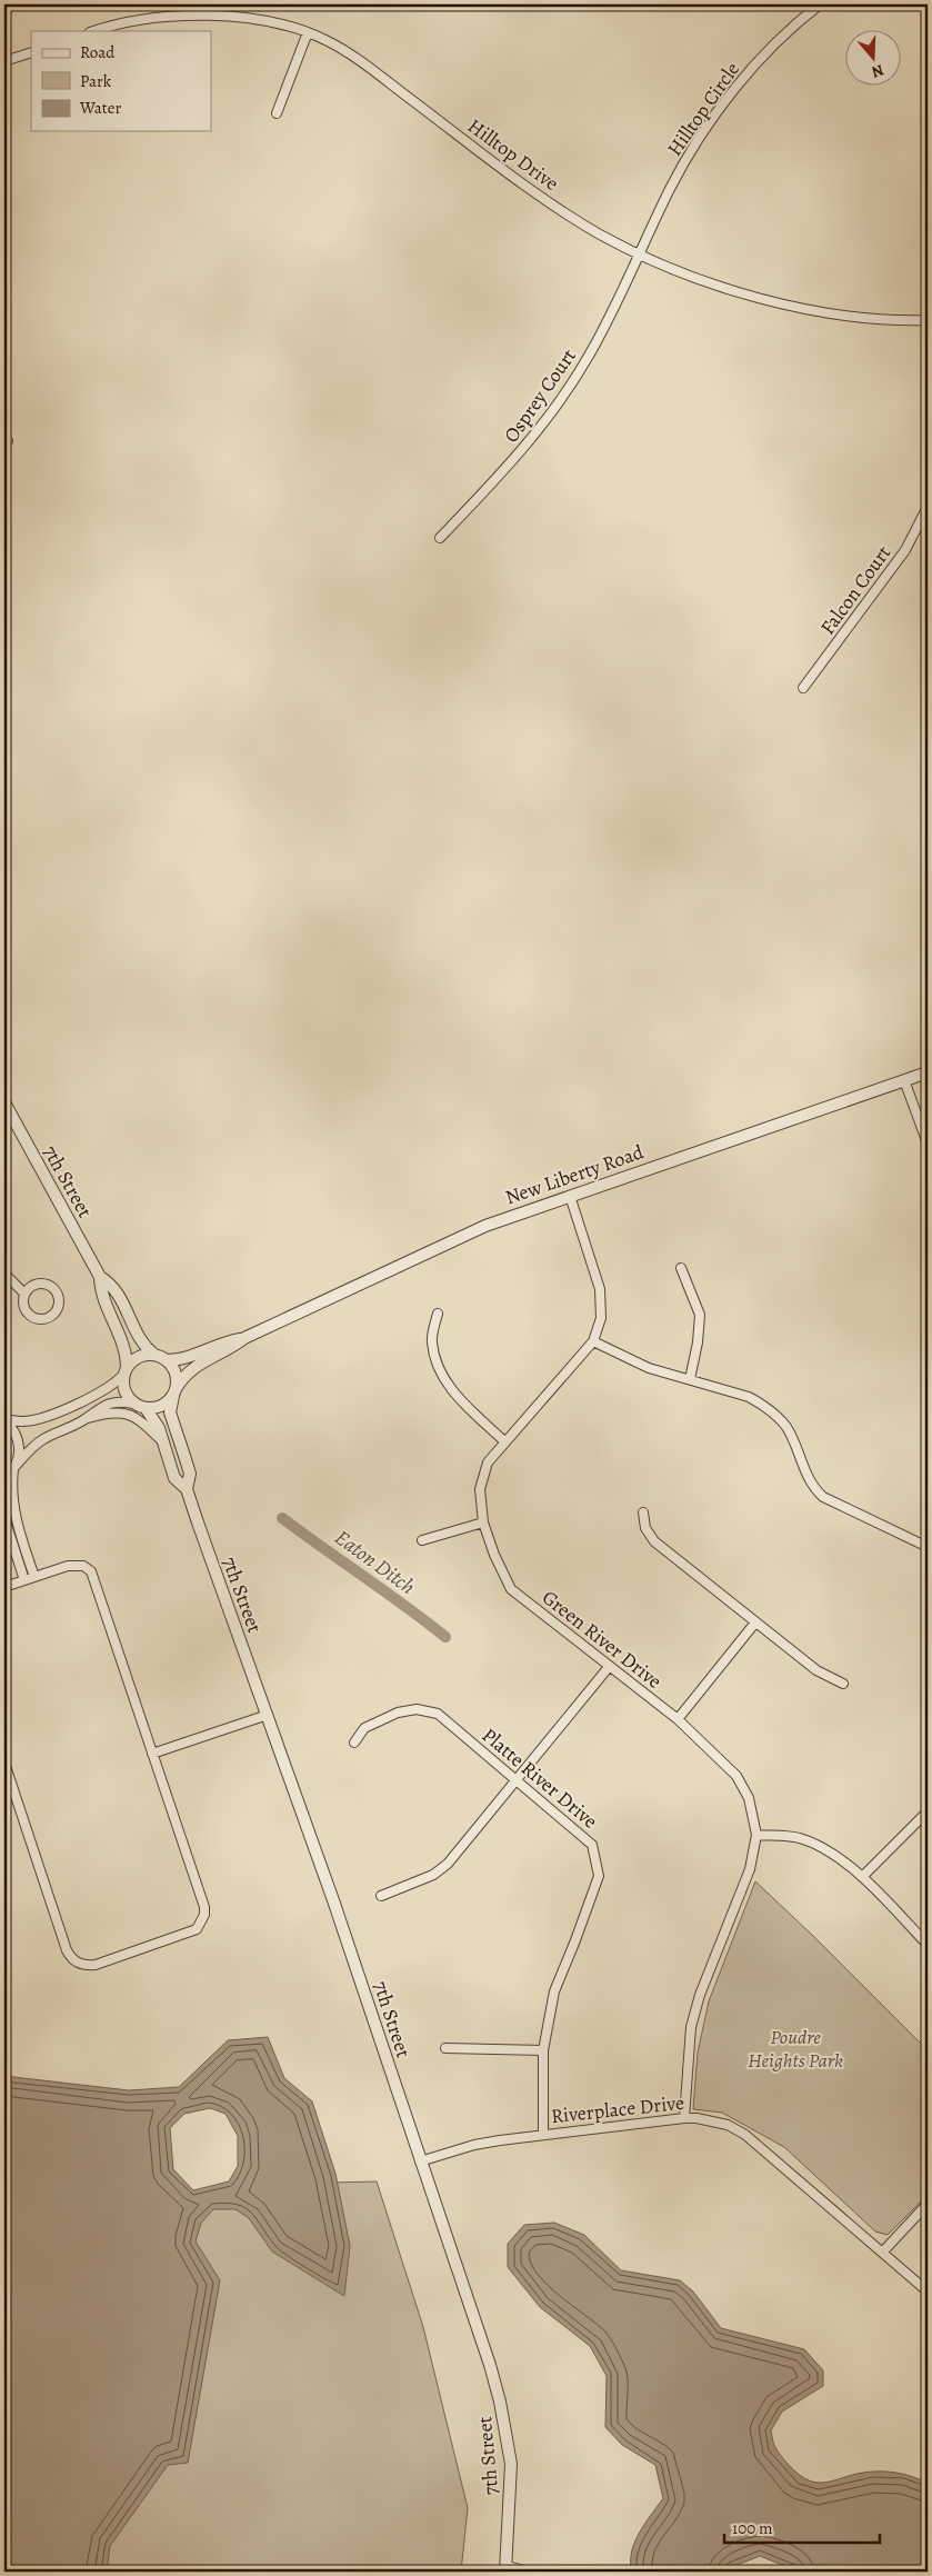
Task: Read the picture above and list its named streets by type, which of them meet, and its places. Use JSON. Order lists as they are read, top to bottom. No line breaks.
{"streets":{"street":["Hilltop Circle","Hilltop Drive","Osprey Court","Falcon Court","New Liberty Road","7th Street","Green River Drive","Platte River Drive","Riverplace Drive"]},"crossings":[["Hilltop Circle","Hilltop Drive"],["Hilltop Circle","Osprey Court"],["Hilltop Drive","Osprey Court"],["New Liberty Road","7th Street"],["New Liberty Road","Green River Drive"],["7th Street","Riverplace Drive"],["Green River Drive","Riverplace Drive"],["Platte River Drive","Riverplace Drive"]],"water":["Eaton Ditch"],"parks":["Poudre Heights Park"],"legend":["Road","Park","Water"],"scale_bar":"100 m","north":"bottom"}
